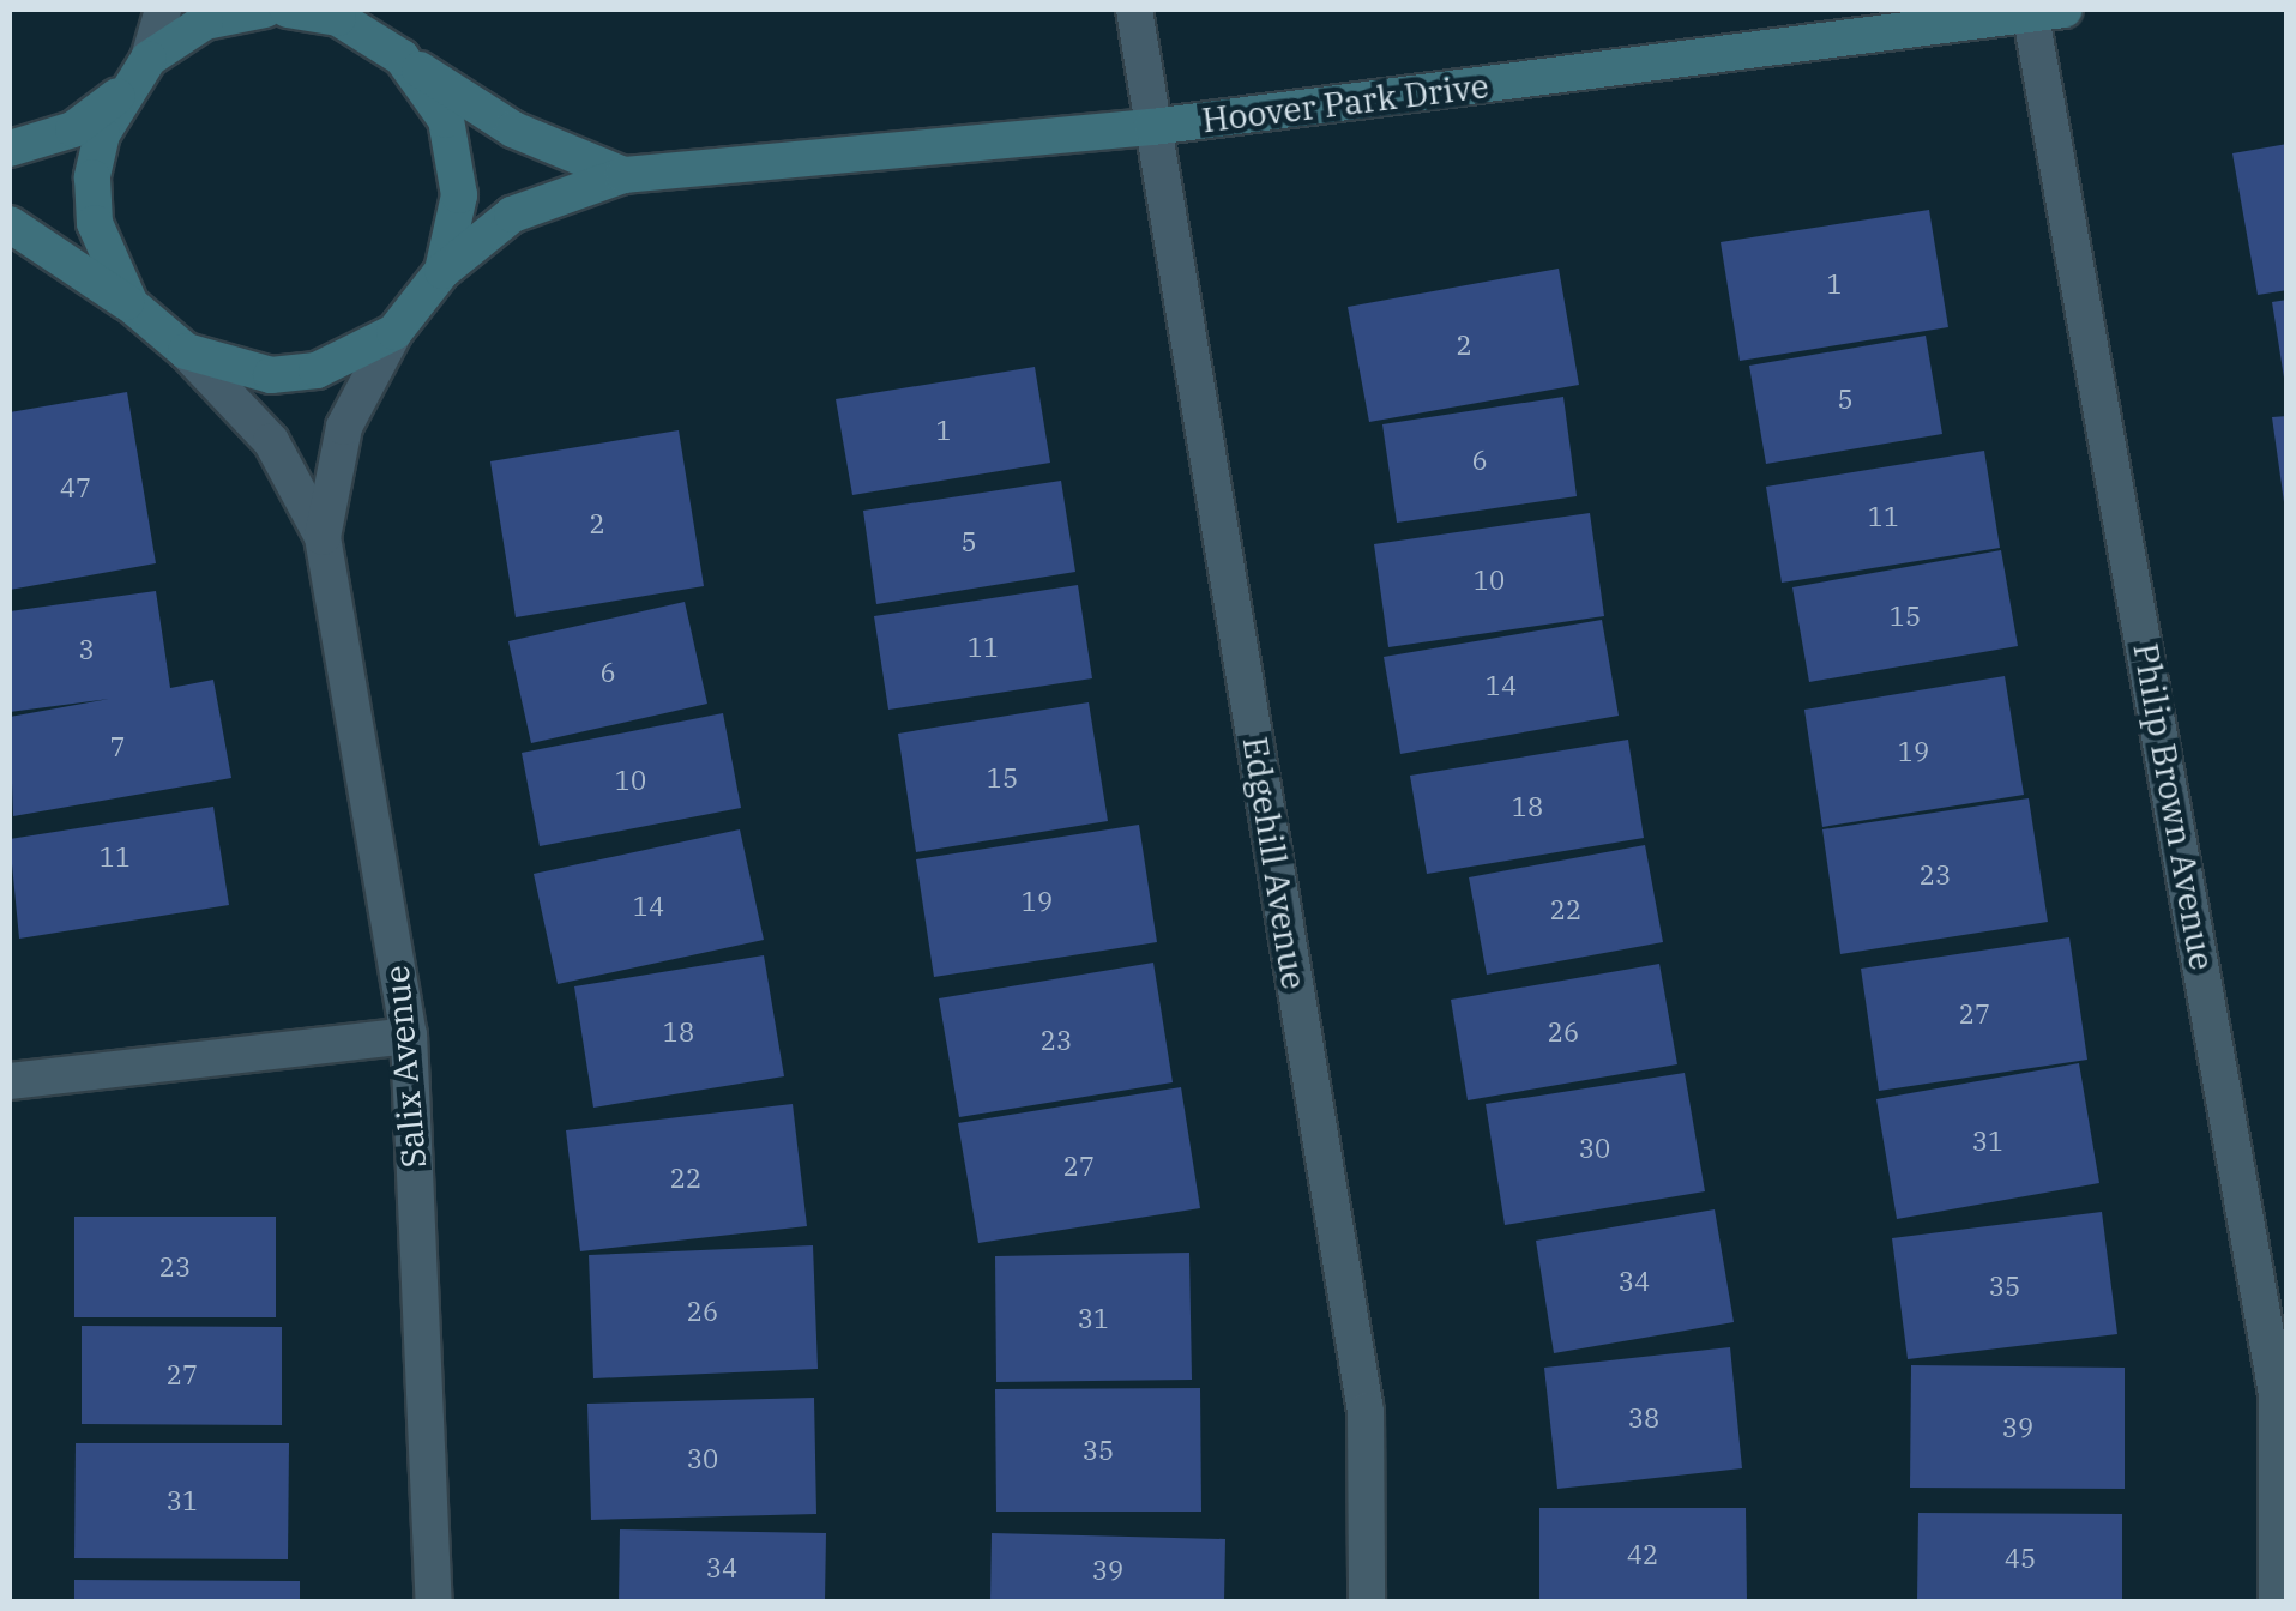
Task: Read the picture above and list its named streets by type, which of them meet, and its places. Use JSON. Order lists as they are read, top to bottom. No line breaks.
{"streets":{"street":["Hoover Park Drive","Philip Brown Avenue","Edgehill Avenue","Salix Avenue"]},"crossings":[["Hoover Park Drive","Philip Brown Avenue"],["Hoover Park Drive","Edgehill Avenue"]],"house_numbers":["1","2","5","1","6","47","11","2","5","10","15","11","3","6","14","7","19","15","10","18","11","23","19","14","22","27","18","26","23","31","30","27","22","23","34","35","26","31","27","38","39","35","30","31","42","45","34","39"]}
